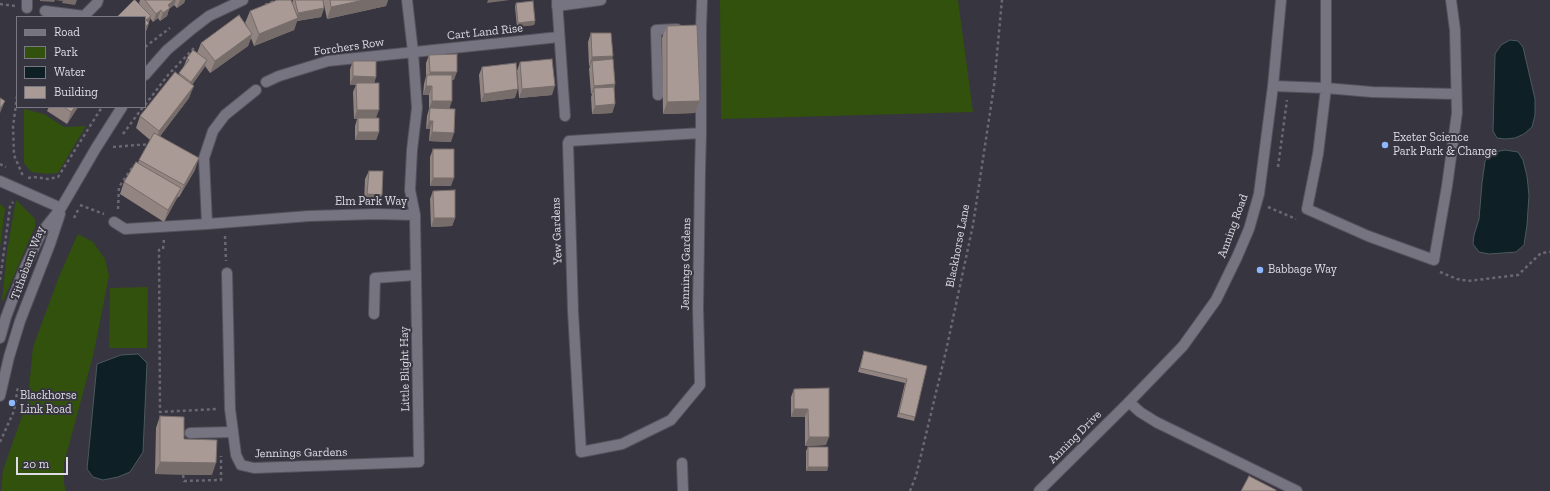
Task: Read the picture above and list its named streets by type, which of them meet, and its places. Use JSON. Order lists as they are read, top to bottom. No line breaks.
{"streets":{"street":["Cart Land Rise","Forchers Row","Elm Park Way","Anning Road","Yew Gardens","Tithebarn Way","Jennings Gardens","Little Blight Hay","Anning Drive"],"path":["Blackhorse Lane"]},"crossings":[["Cart Land Rise","Forchers Row"],["Cart Land Rise","Elm Park Way"],["Forchers Row","Elm Park Way"],["Elm Park Way","Little Blight Hay"],["Anning Road","Anning Drive"],["Yew Gardens","Jennings Gardens"],["Jennings Gardens","Little Blight Hay"]],"places":["Exeter Science Park Park & Change","Babbage Way","Blackhorse Link Road"],"legend":["Road","Park","Water","Building"],"scale_bar":"20 m"}
